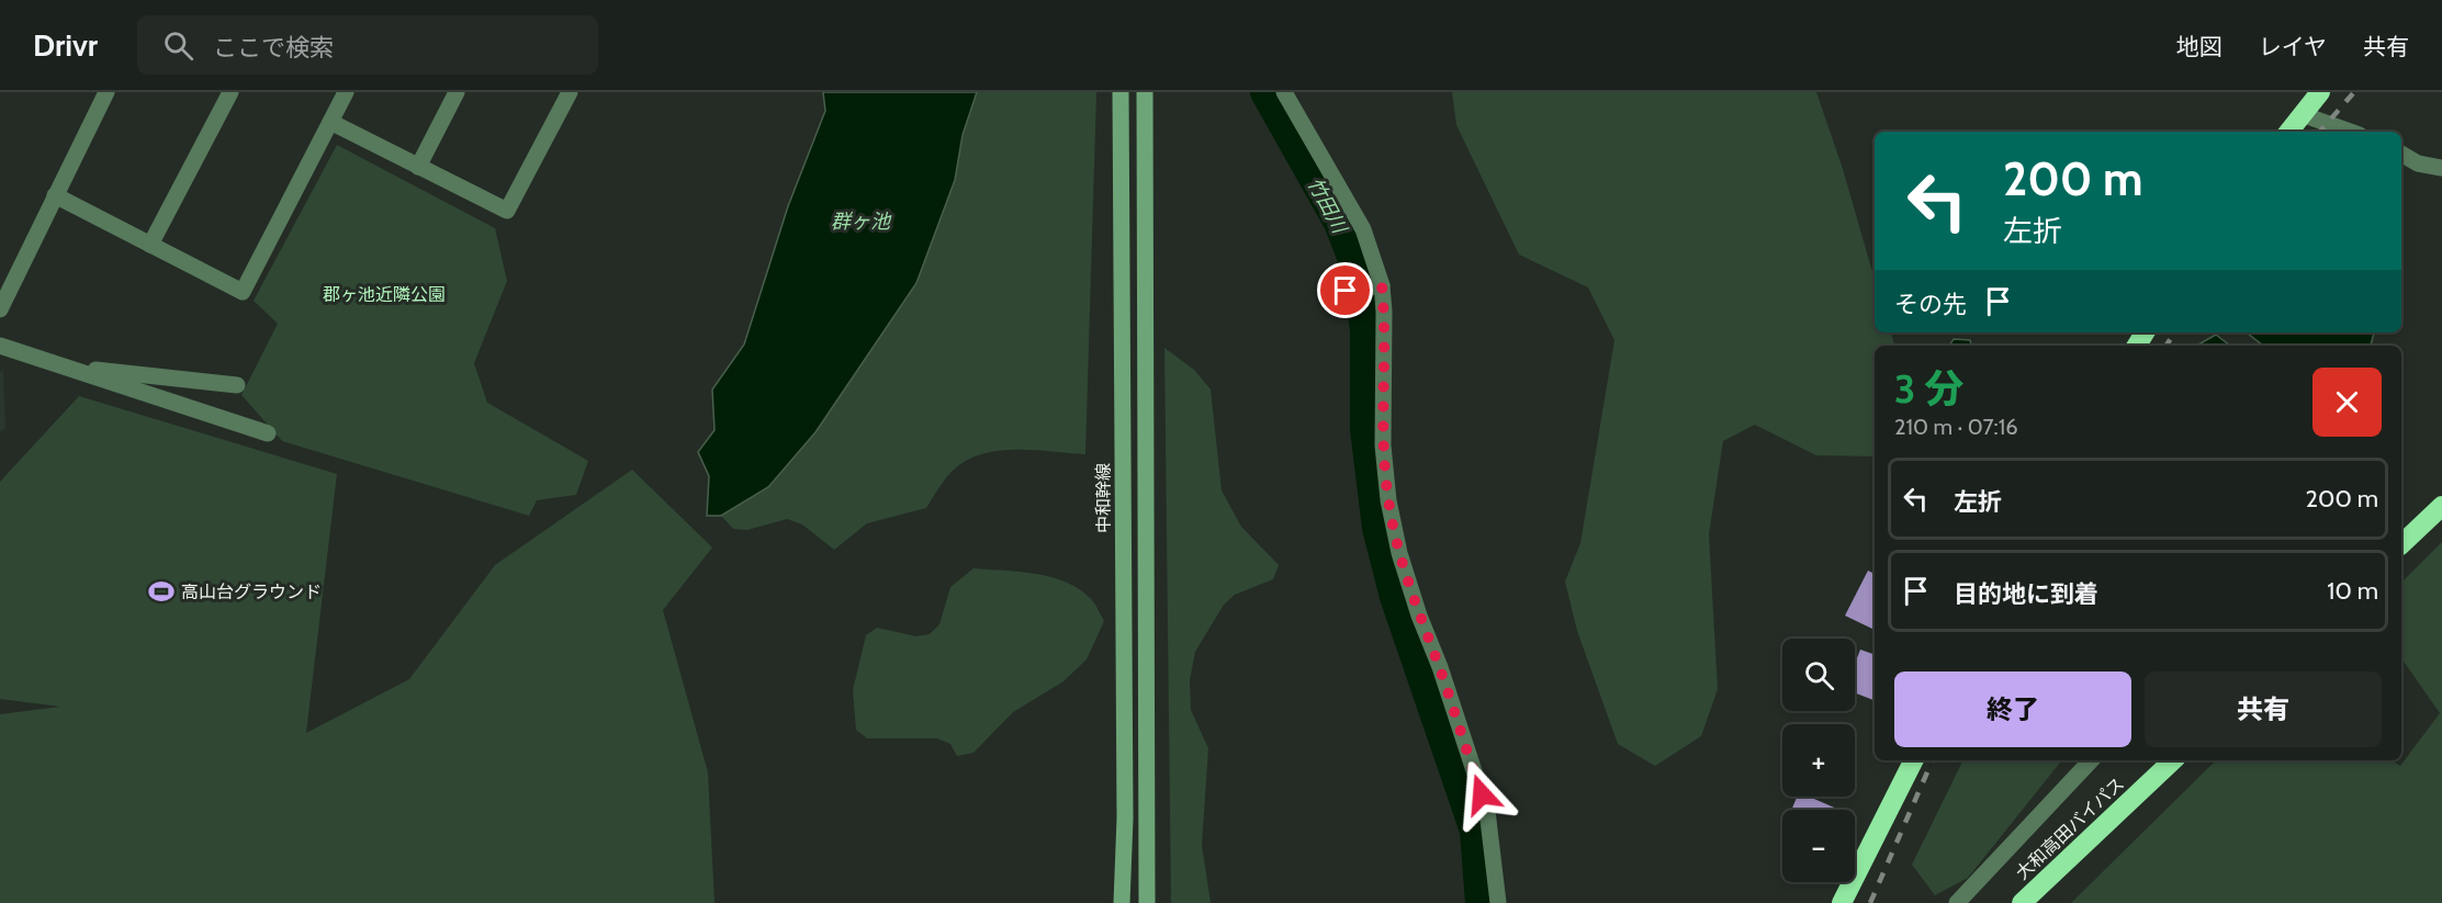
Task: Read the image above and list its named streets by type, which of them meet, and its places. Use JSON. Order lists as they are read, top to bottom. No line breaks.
{"streets":{"highway":["大和高田バイパス"],"main road":["中和幹線"]},"water":["竹田川","群ヶ池"],"parks":["郡ヶ池近隣公園"],"places":{"sports":["高山台グラウンド"]},"page":{"header":"Drivr","search":"ここで検索","nav":["地図","レイヤ","共有"],"turn":["200 m","左折"],"then":"その先","heading":["3 分","210 m · 07:16"],"list":[{"name":"左折","value":"200 m"},{"name":"目的地に到着","value":"10 m"}],"map_buttons":["+","−"],"buttons":["終了","共有"]}}
